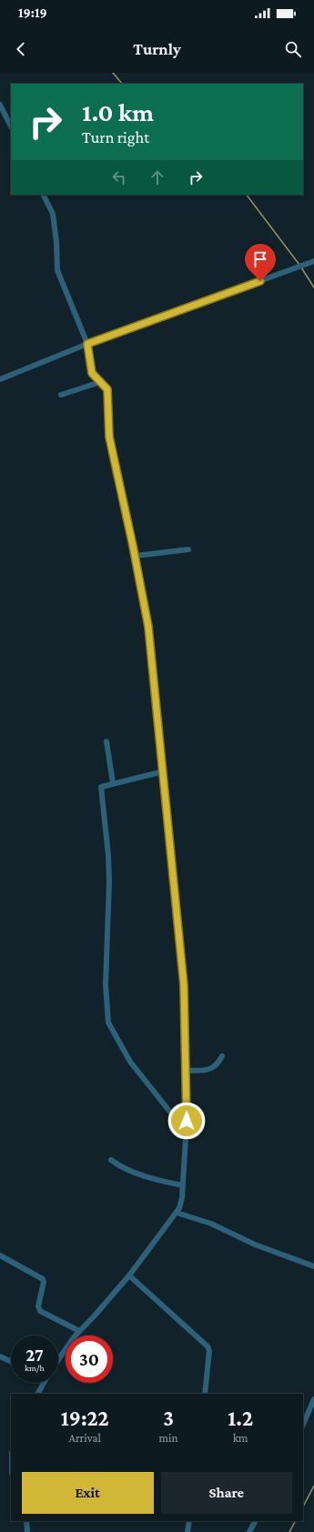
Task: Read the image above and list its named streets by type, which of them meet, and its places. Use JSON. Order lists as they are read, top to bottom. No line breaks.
{"page":{"status":"19:19","header":"Turnly","turn":["1.0 km","Turn right"],"speed":"27 km/h","limit":"30","eta":["19:22","Arrival","3","min","1.2","km"],"buttons":["Exit","Share"]}}
